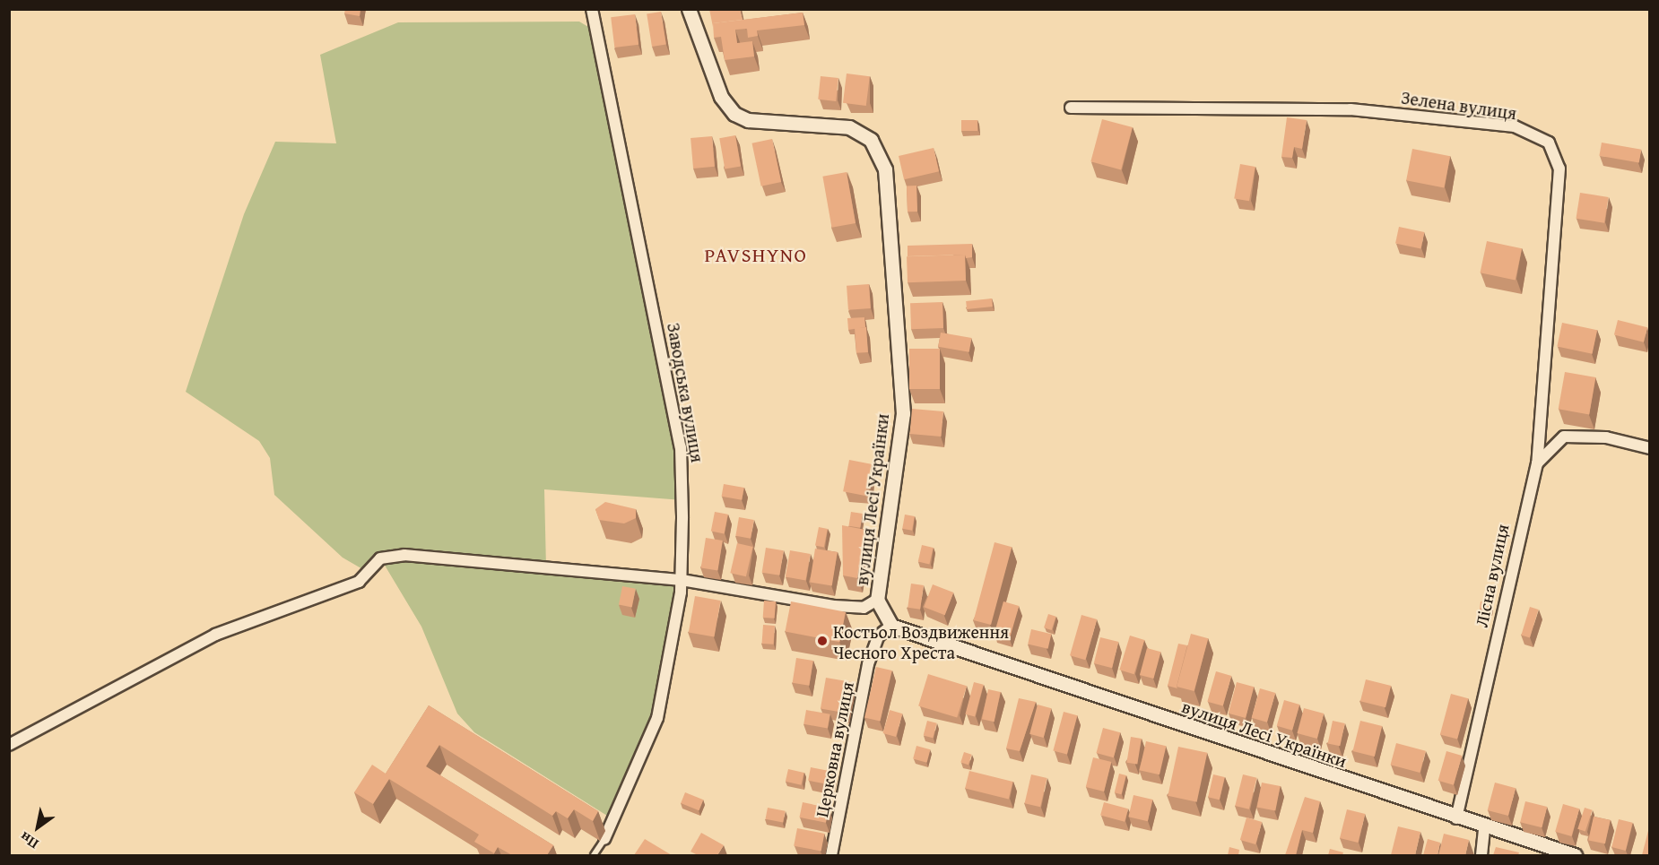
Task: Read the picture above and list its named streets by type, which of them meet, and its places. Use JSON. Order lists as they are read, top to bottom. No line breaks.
{"streets":{"street":["Зелена вулиця","Заводська вулиця","вулиця Лесі Українки","Лісна вулиця","Церковна вулиця"]},"crossings":[["Зелена вулиця","Лісна вулиця"],["вулиця Лесі Українки","Лісна вулиця"],["вулиця Лесі Українки","Церковна вулиця"]],"districts":["PAVSHYNO"],"places":["Костьол Воздвиження Чесного Хреста"],"north":"bottom left"}
